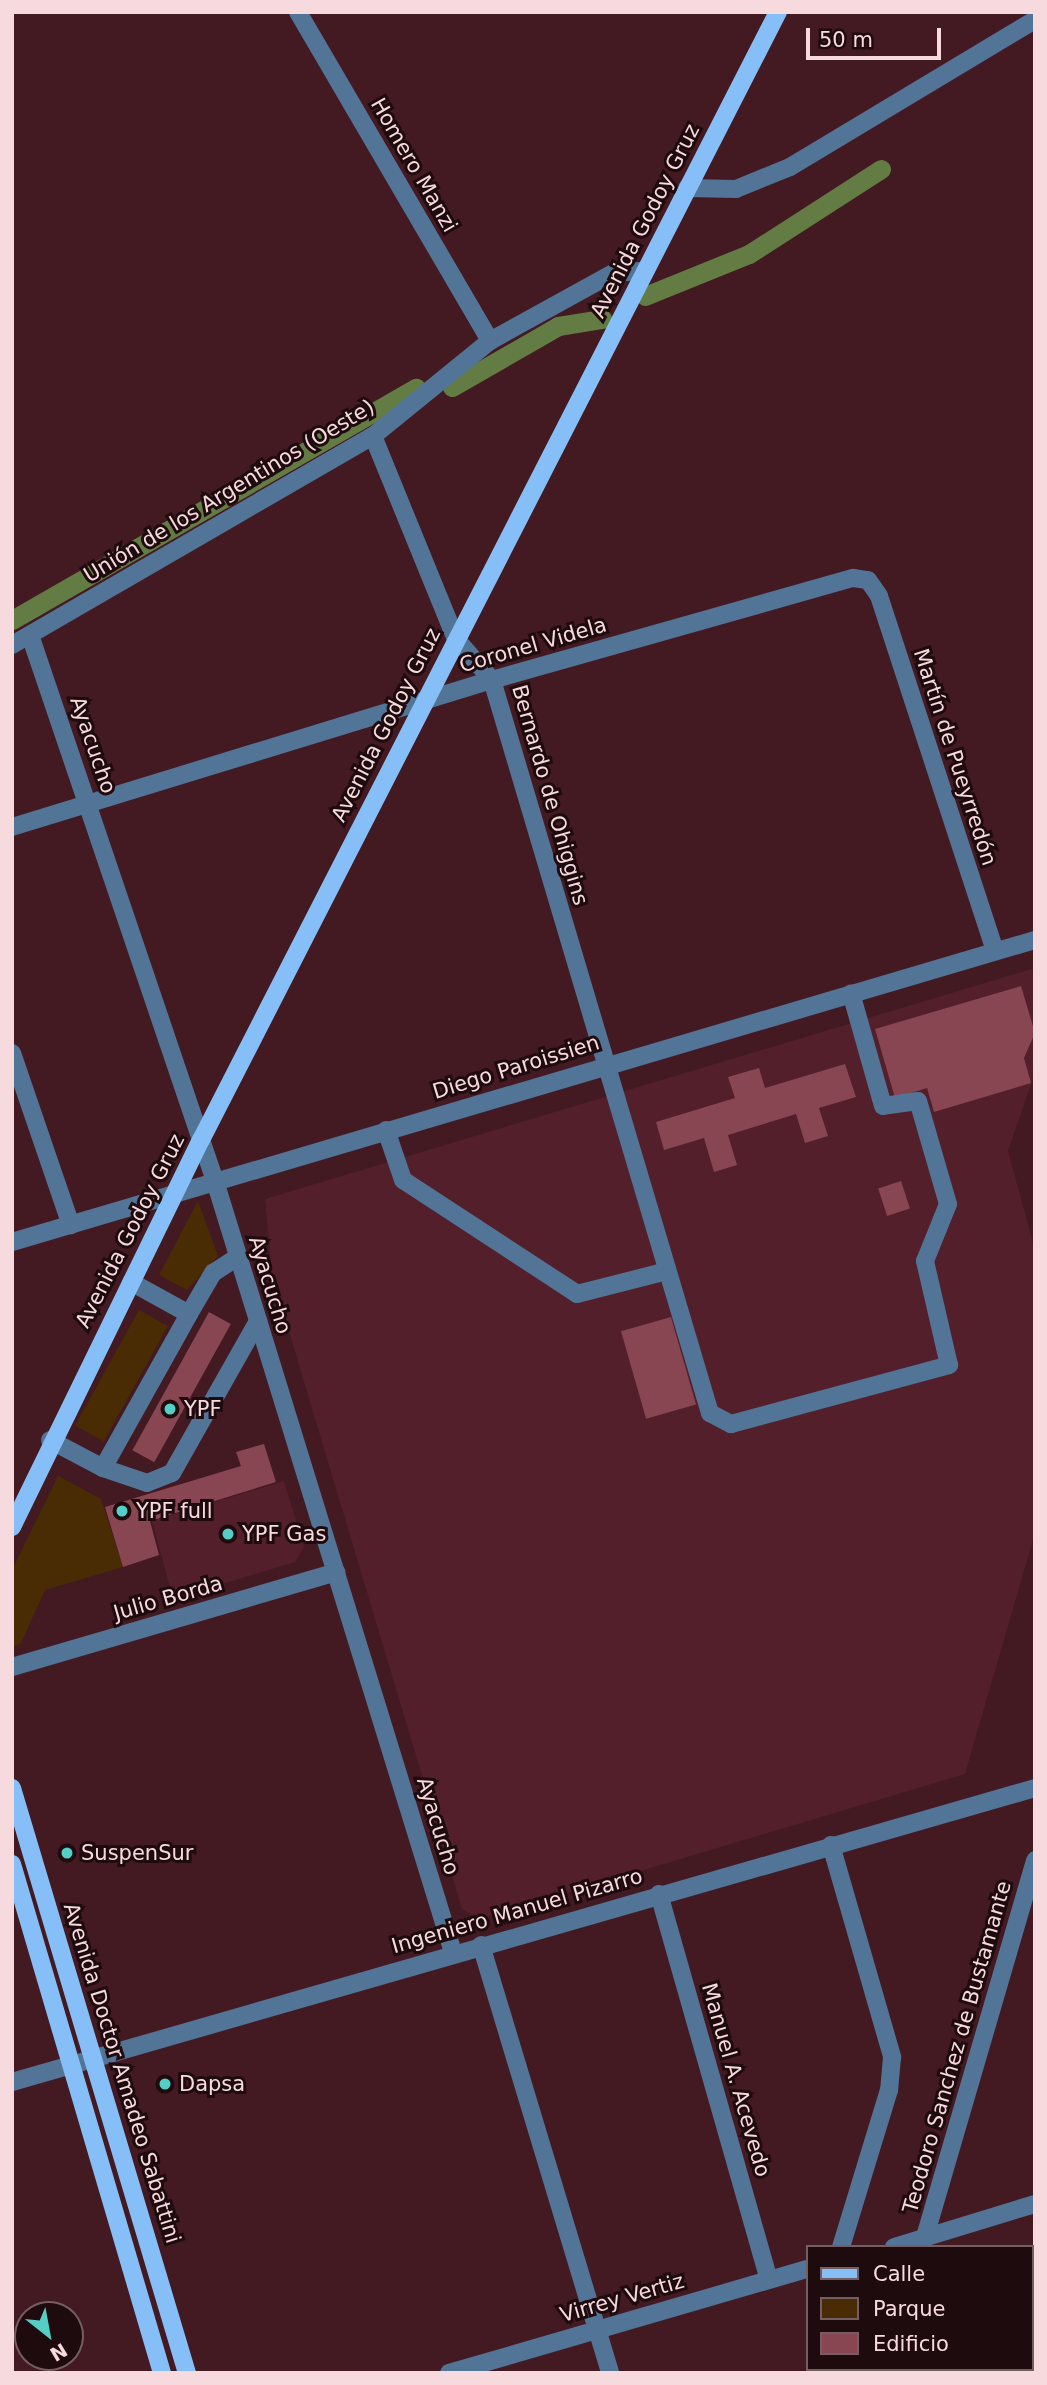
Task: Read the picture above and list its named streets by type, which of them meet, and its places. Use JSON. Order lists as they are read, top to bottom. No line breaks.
{"streets":{"main road":["Avenida Godoy Gruz","Avenida Doctor Amadeo Sabattini"],"street":["Homero Manzi","Unión de los Argentinos (Oeste)","Coronel Videla","Ayacucho","Martín de Pueyrredón","Bernardo de Ohiggins","Diego Paroissien","Julio Borda","Ingeniero Manuel Pizarro","Teodoro Sanchez de Bustamante","Manuel A. Acevedo","Virrey Vertiz"]},"crossings":[["Homero Manzi","Unión de los Argentinos (Oeste)"],["Avenida Godoy Gruz","Unión de los Argentinos (Oeste)"],["Avenida Godoy Gruz","Coronel Videla"],["Avenida Godoy Gruz","Ayacucho"],["Avenida Godoy Gruz","Bernardo de Ohiggins"],["Avenida Godoy Gruz","Diego Paroissien"],["Unión de los Argentinos (Oeste)","Ayacucho"],["Unión de los Argentinos (Oeste)","Bernardo de Ohiggins"],["Coronel Videla","Ayacucho"],["Coronel Videla","Martín de Pueyrredón"],["Coronel Videla","Bernardo de Ohiggins"],["Ayacucho","Diego Paroissien"],["Ayacucho","Julio Borda"],["Ayacucho","Ingeniero Manuel Pizarro"],["Martín de Pueyrredón","Diego Paroissien"],["Bernardo de Ohiggins","Diego Paroissien"],["Ingeniero Manuel Pizarro","Avenida Doctor Amadeo Sabattini"],["Ingeniero Manuel Pizarro","Manuel A. Acevedo"],["Manuel A. Acevedo","Virrey Vertiz"]],"places":["YPF","YPF full","YPF Gas","SuspenSur","Dapsa"],"legend":["Calle","Parque","Edificio"],"scale_bar":"50 m","north":"bottom right"}
